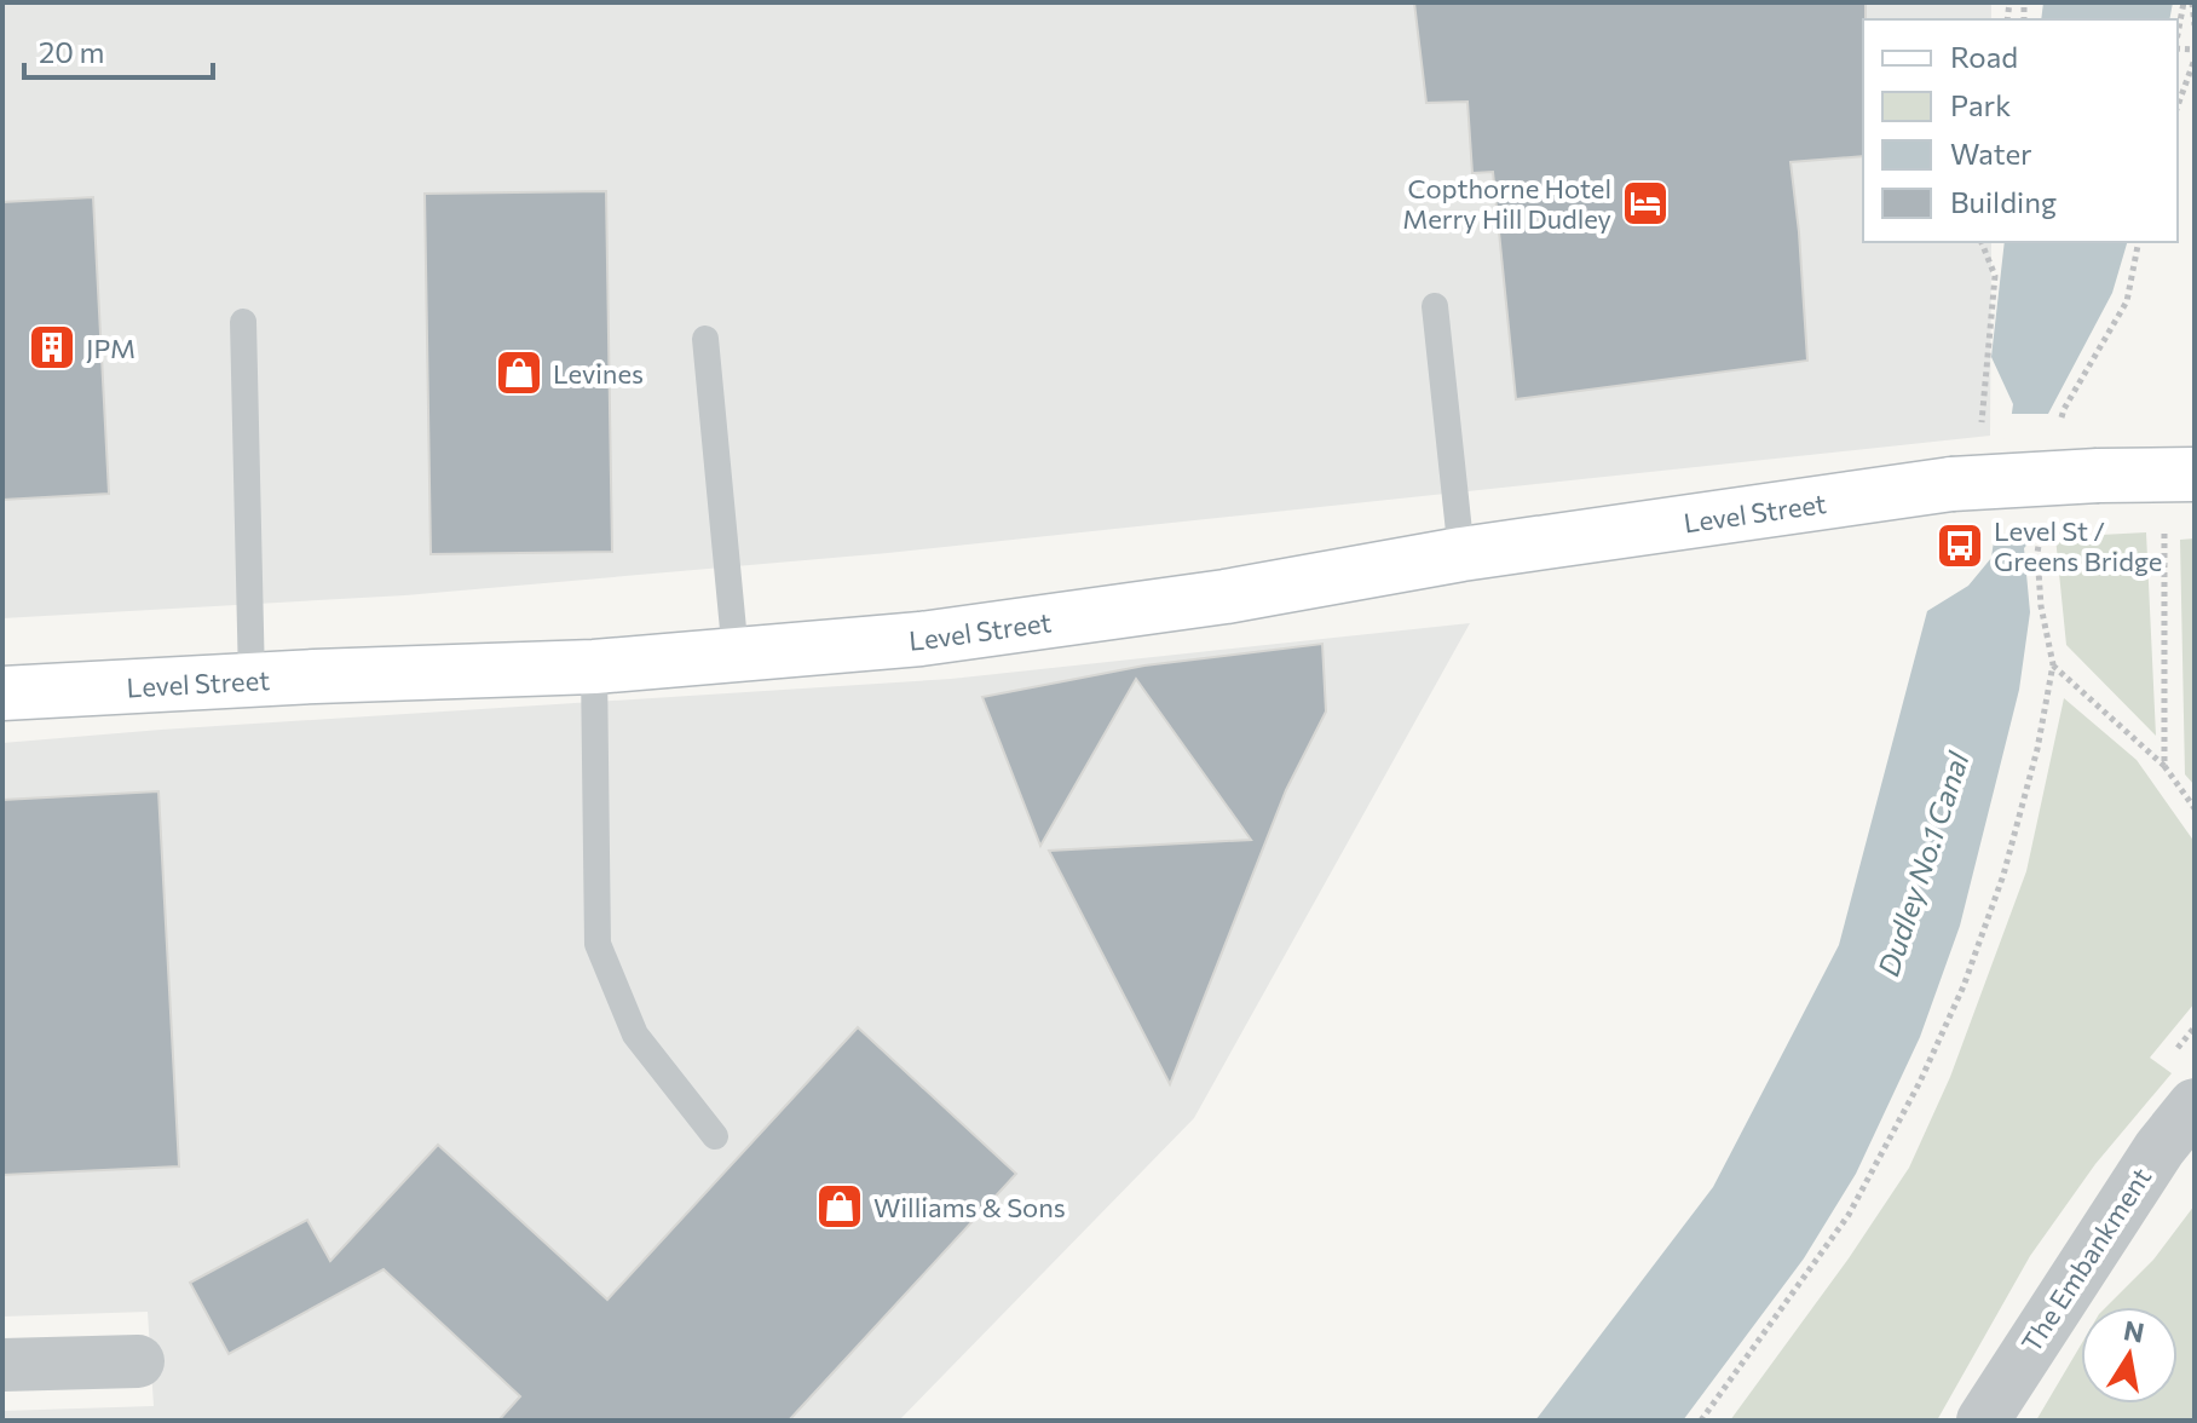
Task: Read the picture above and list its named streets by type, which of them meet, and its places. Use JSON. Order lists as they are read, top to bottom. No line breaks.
{"streets":{"street":["Level Street","The Embankment"]},"water":["Dudley No.1 Canal"],"places":{"hotel":["Copthorne Hotel Merry Hill Dudley"],"building":["JPM"],"shop":["Levines","Williams & Sons"],"bus stop":["Level St / Greens Bridge"]},"legend":["Road","Park","Water","Building"],"scale_bar":"20 m","north":"top"}
